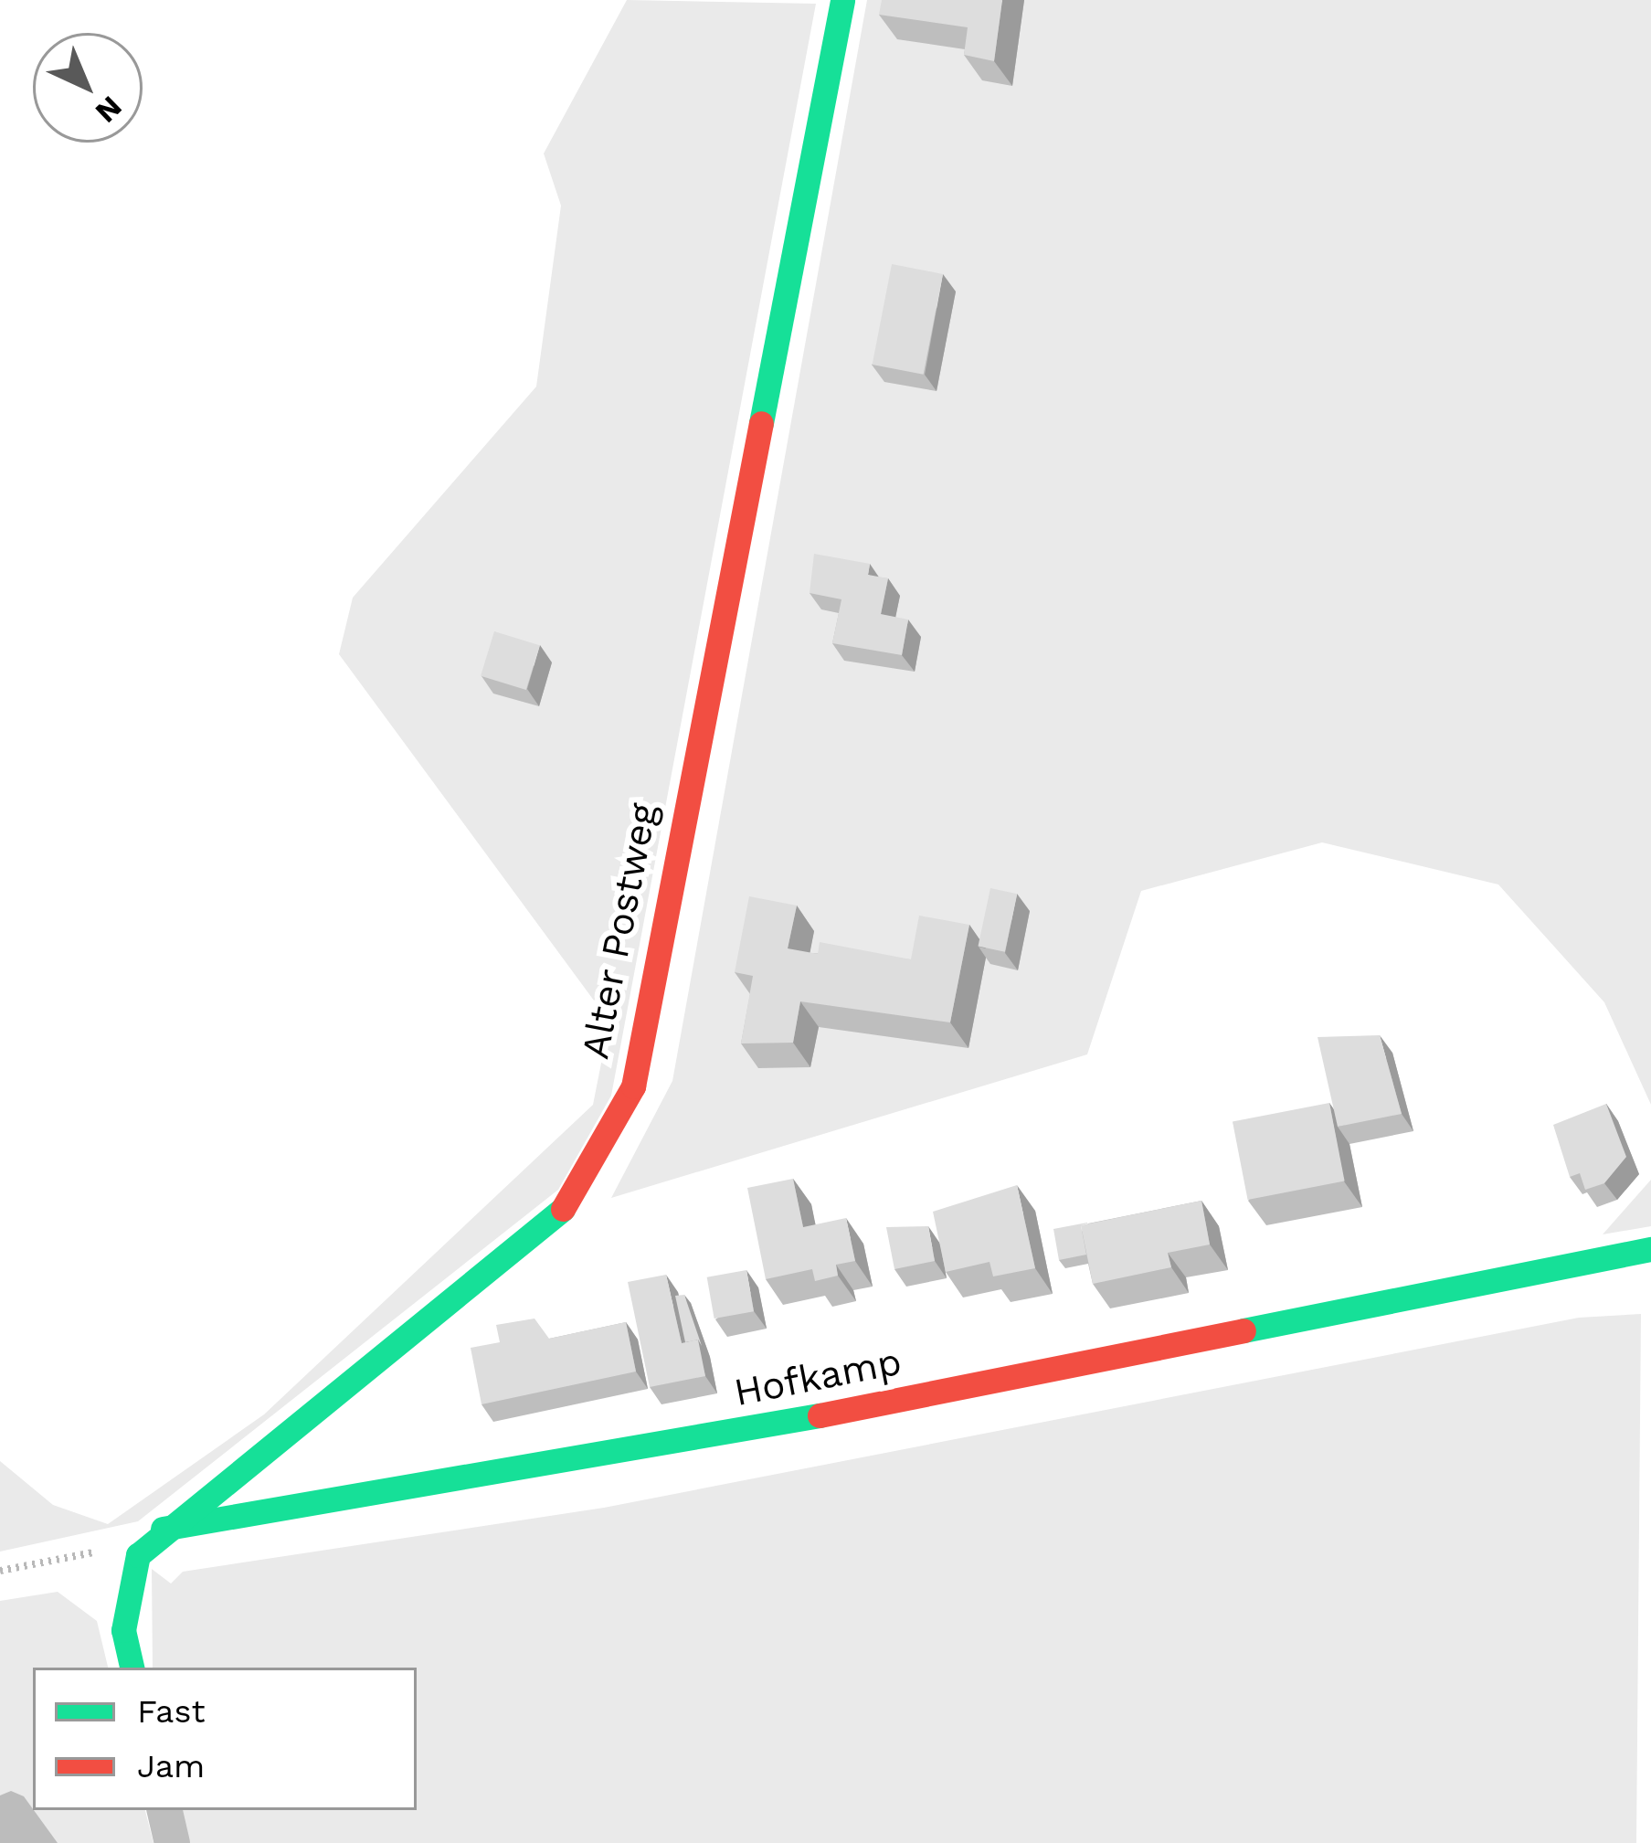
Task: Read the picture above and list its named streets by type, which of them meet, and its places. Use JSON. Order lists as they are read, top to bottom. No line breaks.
{"streets":{"street":["Alter Postweg","Hofkamp"]},"crossings":[["Alter Postweg","Hofkamp"]],"legend":["Fast","Jam"],"north":"bottom right"}
